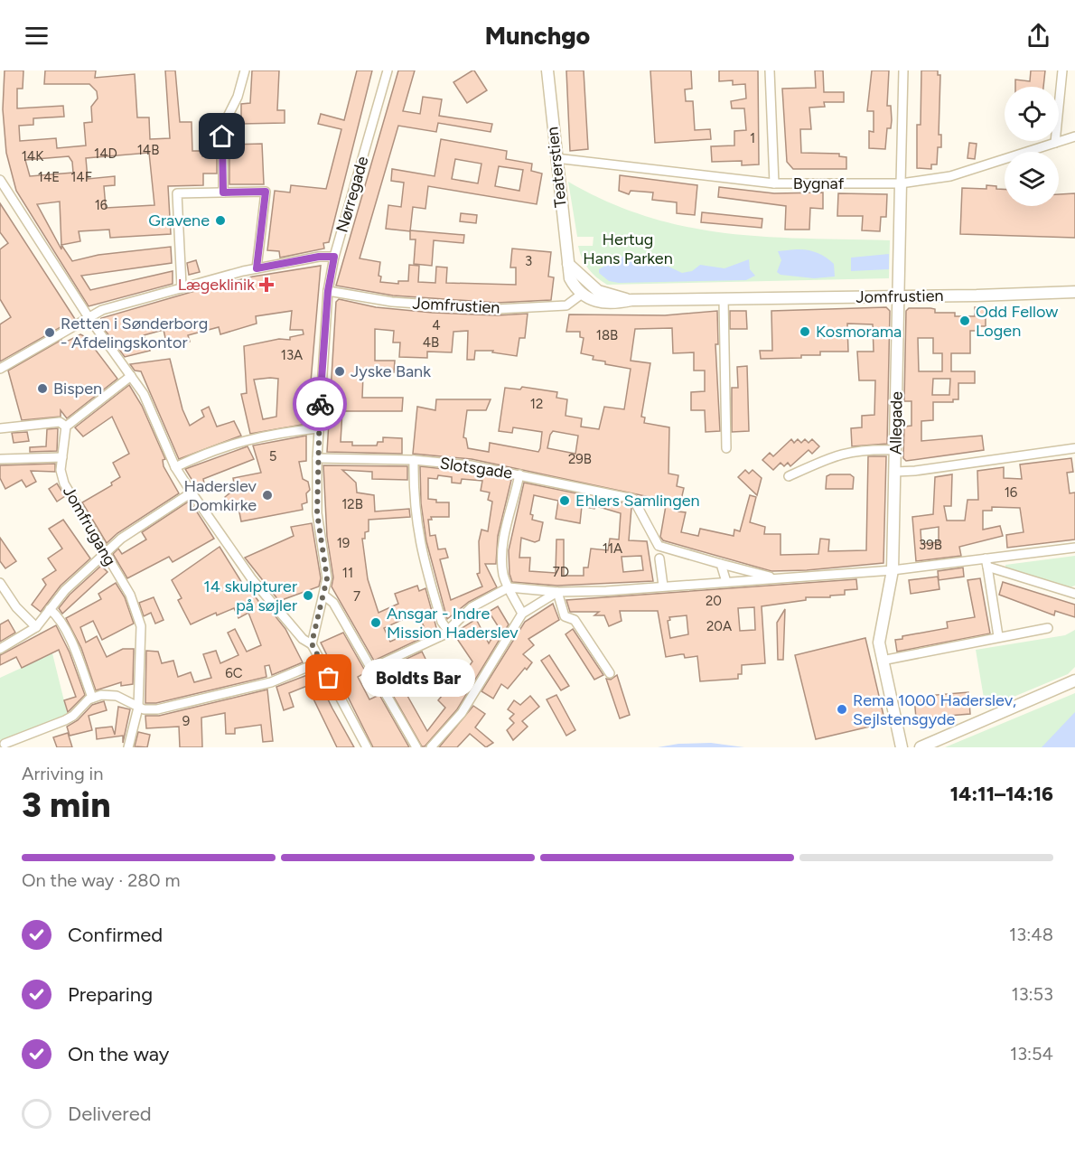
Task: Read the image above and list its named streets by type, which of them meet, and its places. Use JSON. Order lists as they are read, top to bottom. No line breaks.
{"streets":{"street":["Teaterstien","Bygnaf","Nørregade","Jomfrustien","Allegade","Slotsgade","Jomfrugang"]},"crossings":[["Teaterstien","Bygnaf"],["Teaterstien","Jomfrustien"],["Bygnaf","Allegade"],["Nørregade","Jomfrustien"],["Nørregade","Slotsgade"],["Jomfrustien","Allegade"]],"parks":["Hertug Hans Parken"],"places":{"other":["Gravene","Odd Fellow Logen","Kosmorama","Retten i Sønderborg - Afdelingskontor","Jyske Bank","Bispen","Haderslev Domkirke","Ehlers Samlingen","14 skulpturer på søjler","Ansgar - Indre Mission Haderslev","Boldts Bar","Rema 1000 Haderslev, Sejlstensgyde"],"health":["Lægeklinik"]},"house_numbers":["1","14B","14D","14K","14E","14F","16","3","4","18B","4B","13A","12","5","29B","16","12B","19","39B","11A","7D","11","7","20","20A","6C","9"],"page":{"header":"Munchgo","bubble":"Boldts Bar","heading":["3 min","Arriving in","14:11–14:16"],"bar":"On the way · 280 m","list":[["Confirmed","13:48"],["Preparing","13:53"],["On the way","13:54"],"Delivered"]}}
